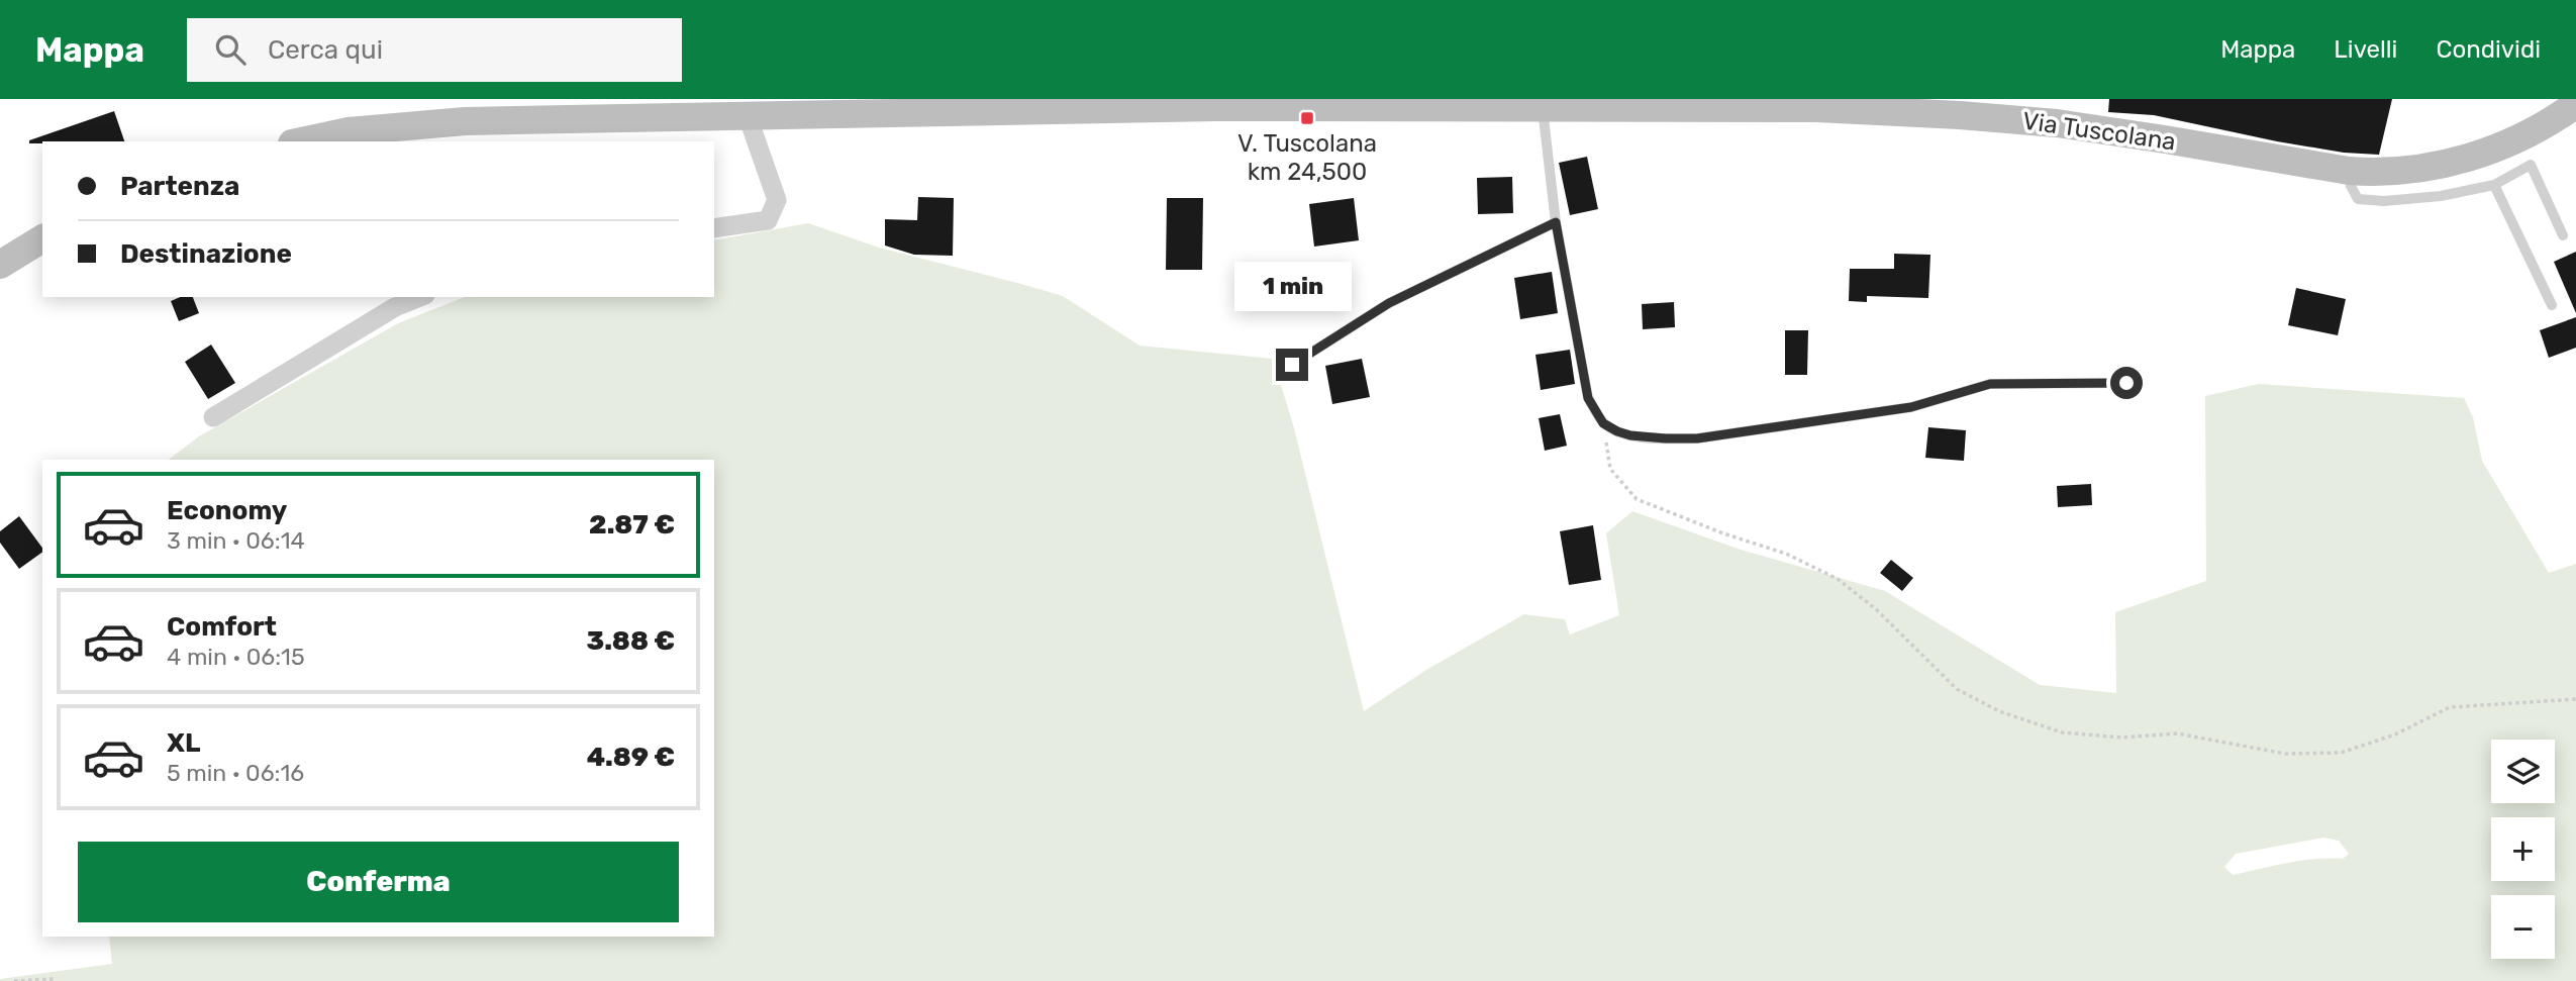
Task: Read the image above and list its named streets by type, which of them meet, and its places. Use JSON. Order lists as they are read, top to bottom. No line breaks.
{"streets":{"main road":["Via Tuscolana"]},"places":{"transit":["V. Tuscolana km 24,500"]},"page":{"header":"Mappa","search":"Cerca qui","nav":["Mappa","Livelli","Condividi"],"banner":["Partenza","Destinazione"],"bubble":"1 min","list":[{"name":"Economy","note":"3 min · 06:14","value":"2.87 €"},{"name":"Comfort","note":"4 min · 06:15","value":"3.88 €"},{"name":"XL","note":"5 min · 06:16","value":"4.89 €"}],"map_buttons":["+","−"],"buttons":"Conferma"}}
